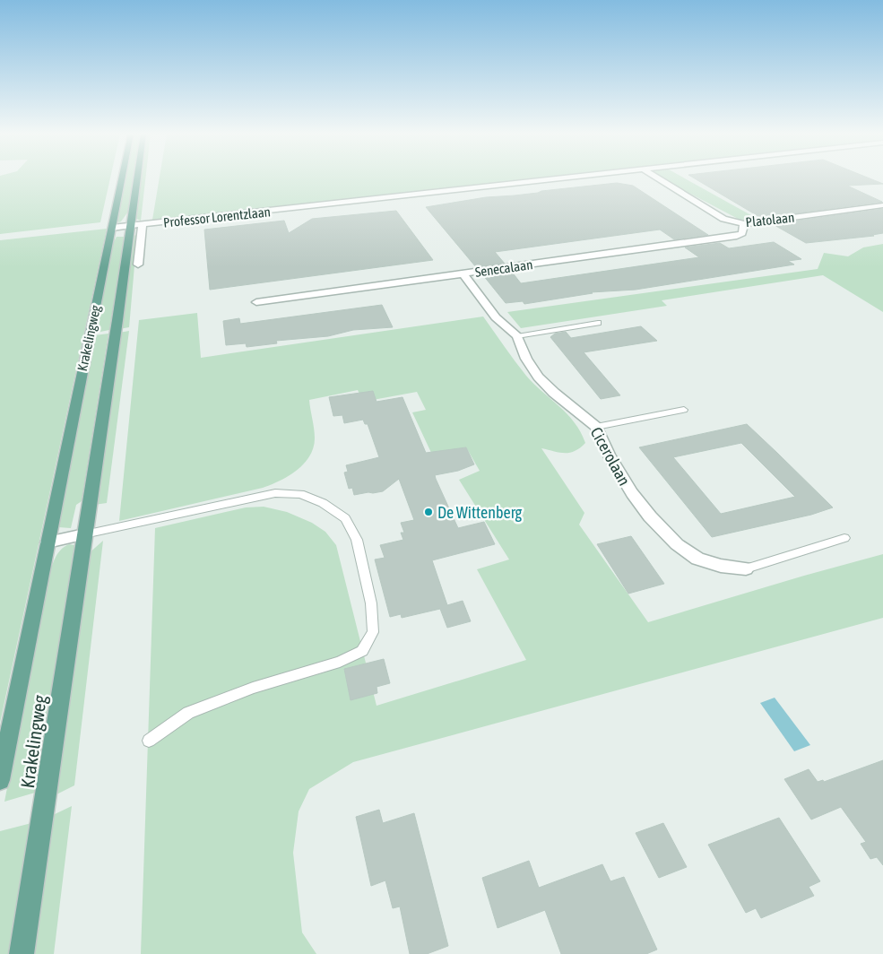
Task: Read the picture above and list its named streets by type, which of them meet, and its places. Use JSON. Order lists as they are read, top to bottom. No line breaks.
{"streets":{"main road":["Krakelingweg"],"street":["Professor Lorentzlaan","Platolaan","Senecalaan","Cicerolaan"]},"crossings":[["Professor Lorentzlaan","Krakelingweg"],["Platolaan","Senecalaan"],["Senecalaan","Cicerolaan"]],"places":["De Wittenberg"]}
